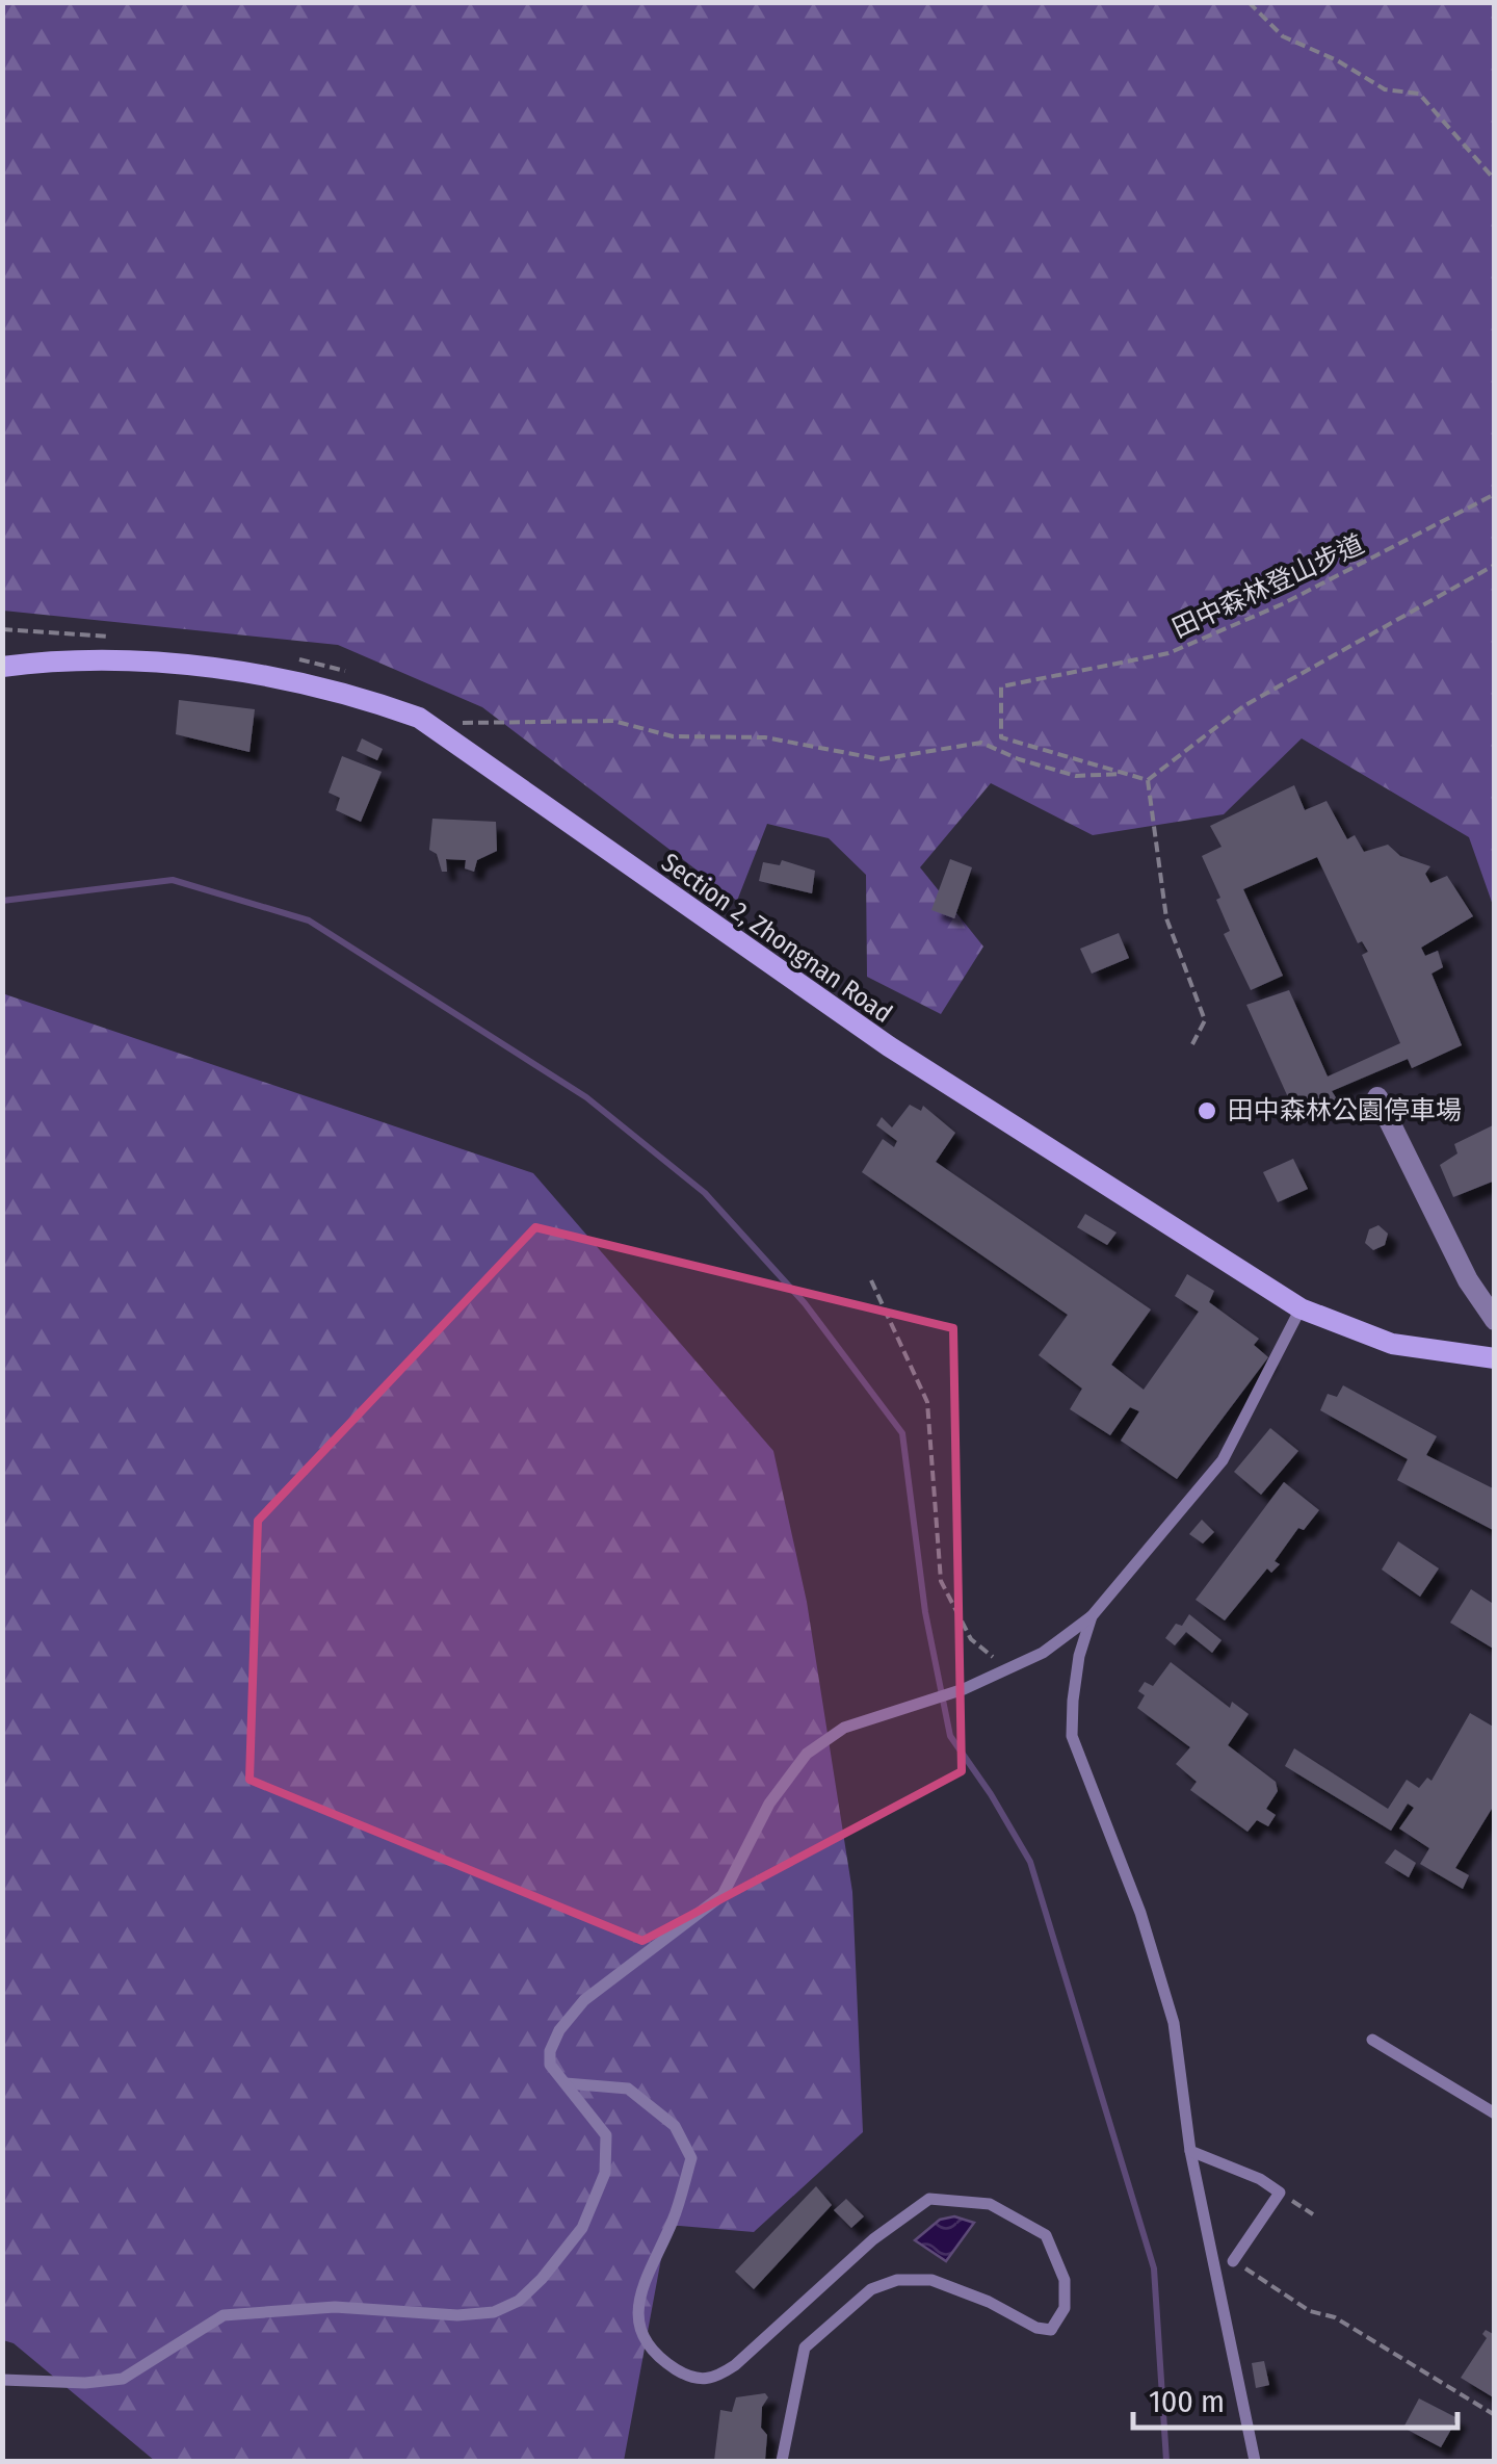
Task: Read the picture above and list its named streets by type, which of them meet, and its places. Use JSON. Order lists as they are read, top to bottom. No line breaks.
{"streets":{"main road":["Section 2, Zhongnan Road"],"path":["田中森林登山步道"]},"places":["田中森林公園停車場"],"scale_bar":"100 m"}
